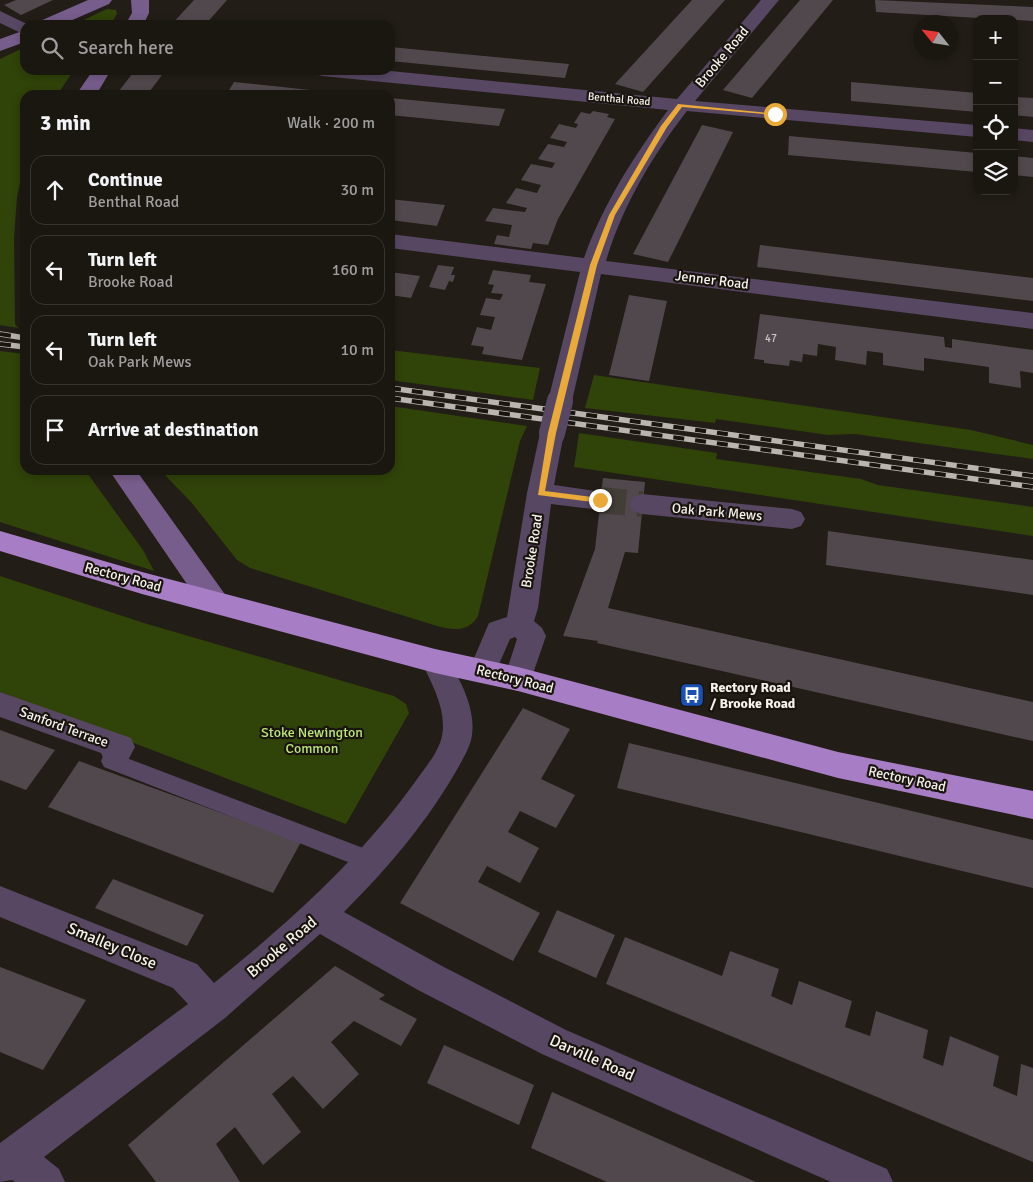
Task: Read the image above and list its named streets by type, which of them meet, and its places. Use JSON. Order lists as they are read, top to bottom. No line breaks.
{"streets":{"highway":["Rectory Road"],"street":["Brooke Road","Benthal Road","Jenner Road","Oak Park Mews","Sanford Terrace","Smalley Close","Darville Road"]},"crossings":[["Brooke Road","Benthal Road"],["Brooke Road","Jenner Road"],["Brooke Road","Rectory Road"],["Brooke Road","Smalley Close"],["Brooke Road","Darville Road"]],"parks":["Stoke Newington Common"],"places":{"bus stop":["Rectory Road / Brooke Road"]},"house_numbers":["47"],"north":"top left","page":{"map_buttons":["+","−"],"search":"Search here","heading":["3 min","Walk · 200 m"],"list":[["Continue","Benthal Road","30 m"],["Turn left","Brooke Road","160 m"],["Turn left","Oak Park Mews","10 m"],"Arrive at destination"]}}
